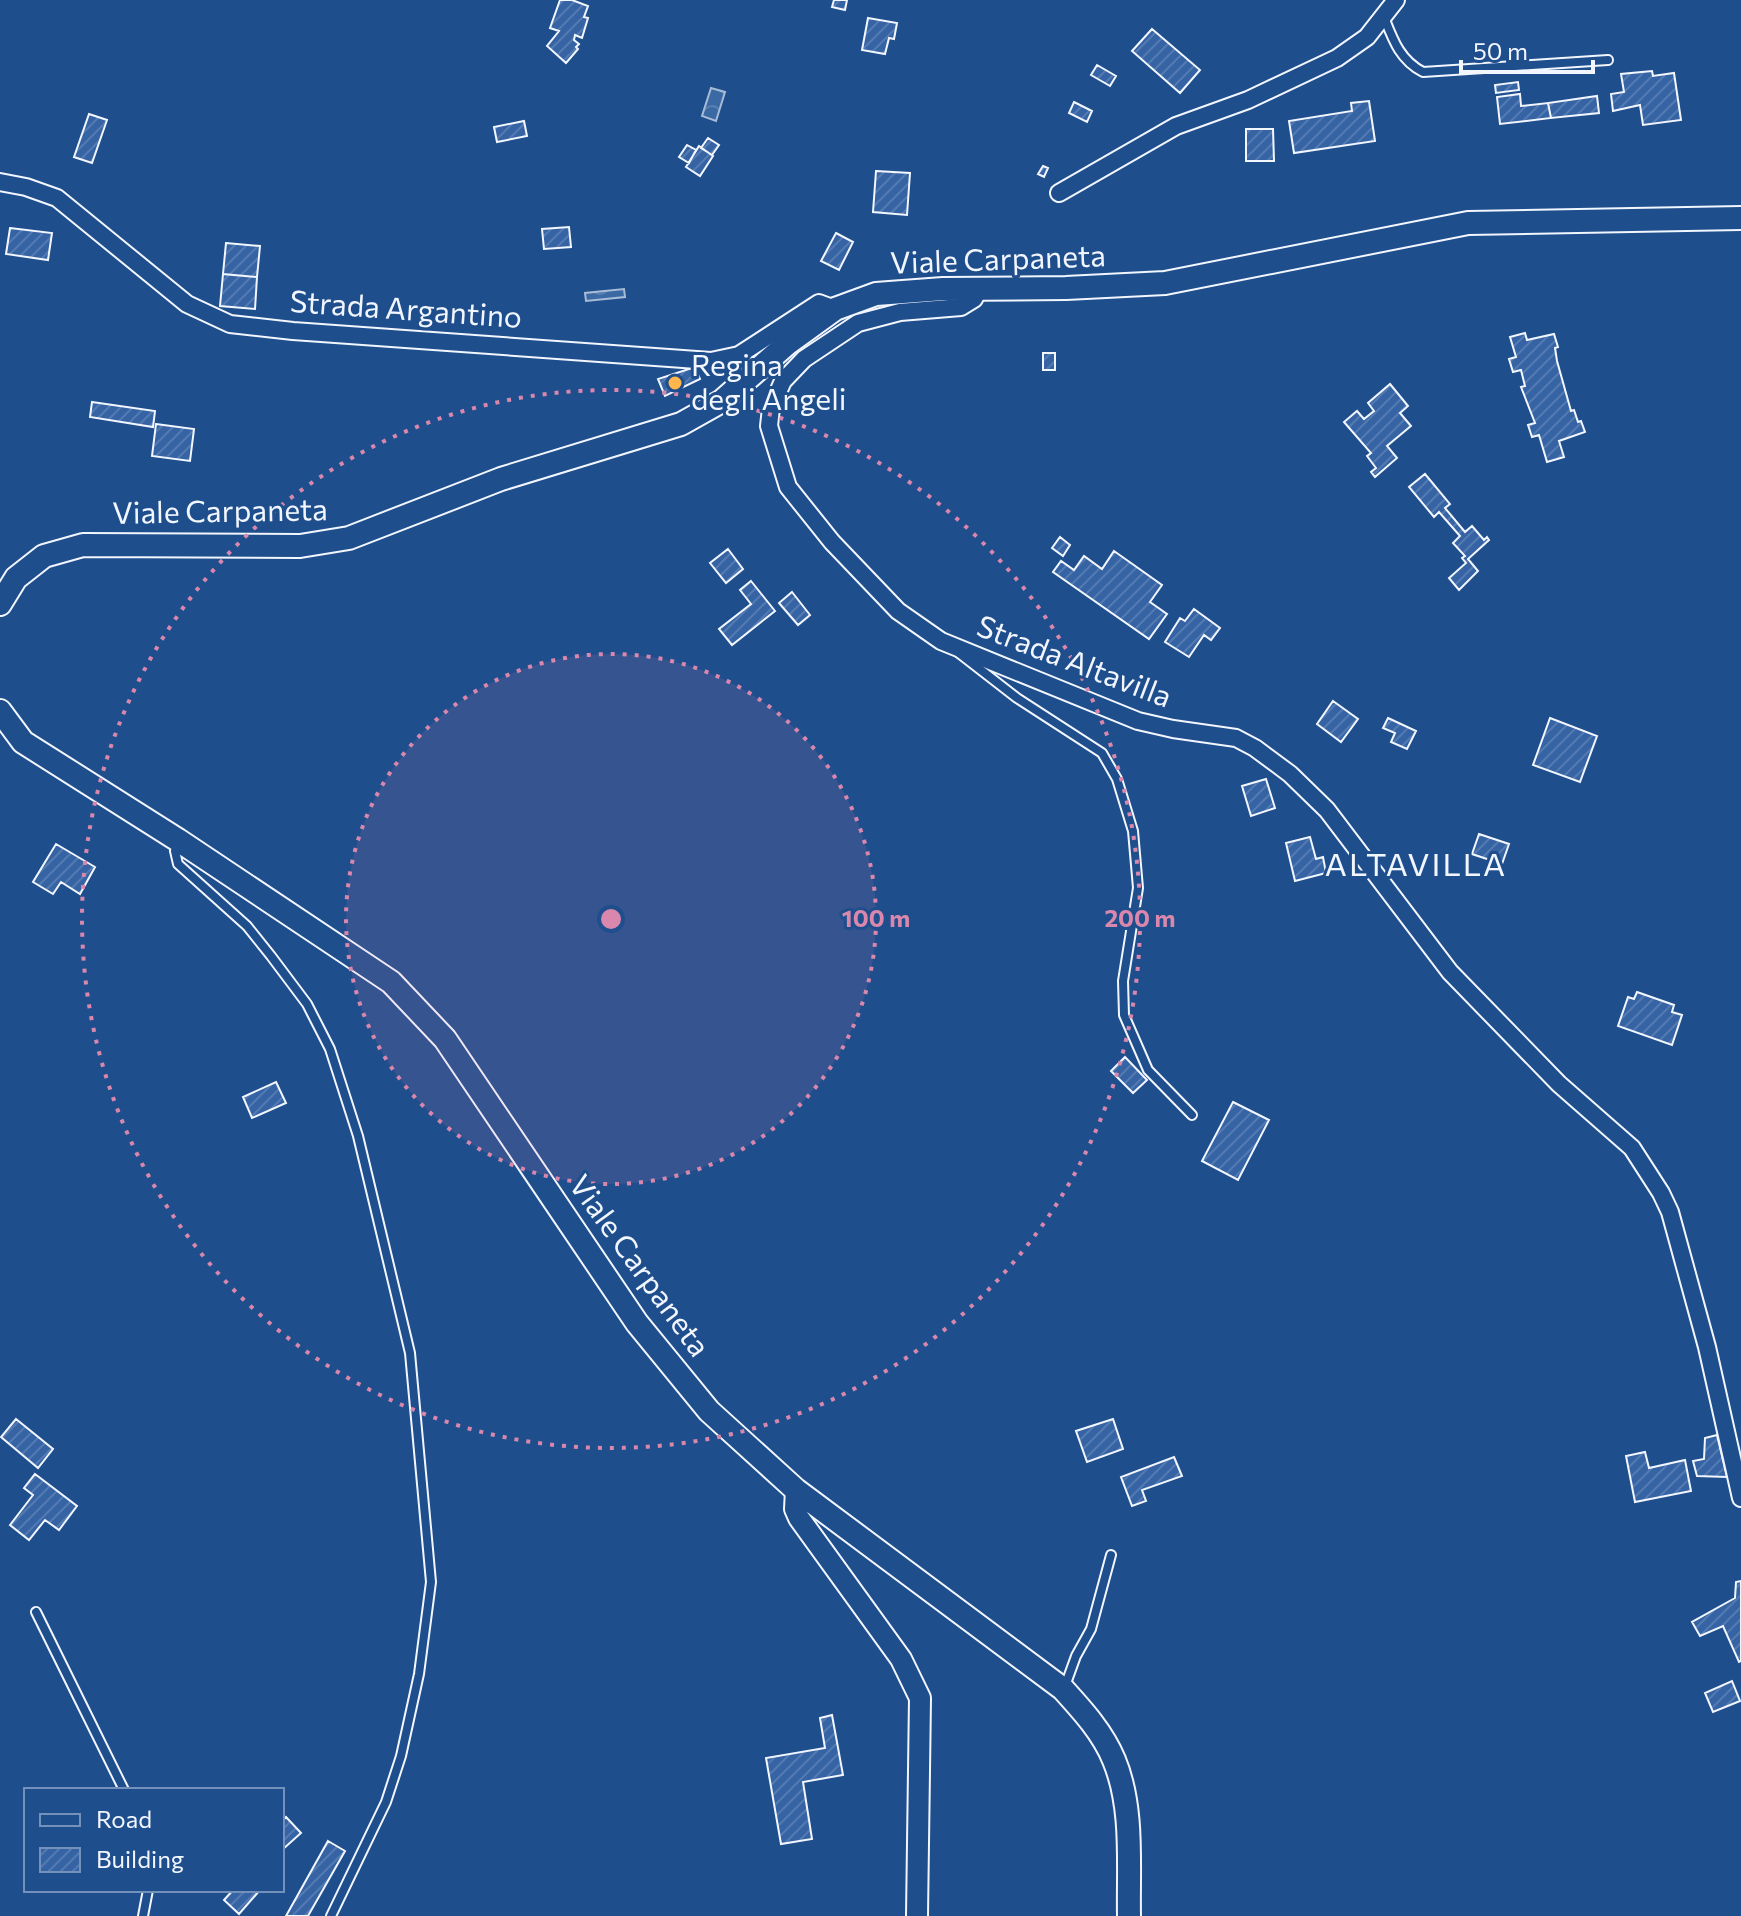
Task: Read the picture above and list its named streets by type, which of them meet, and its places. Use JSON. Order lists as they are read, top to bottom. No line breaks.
{"streets":{"main road":["Viale Carpaneta"],"street":["Strada Argantino","Strada Altavilla"]},"crossings":[["Viale Carpaneta","Strada Argantino"],["Viale Carpaneta","Strada Altavilla"]],"districts":["ALTAVILLA"],"places":["Regina degli Angeli"],"legend":["Road","Building"],"scale_bar":"50 m","rings":["100 m","200 m"]}
